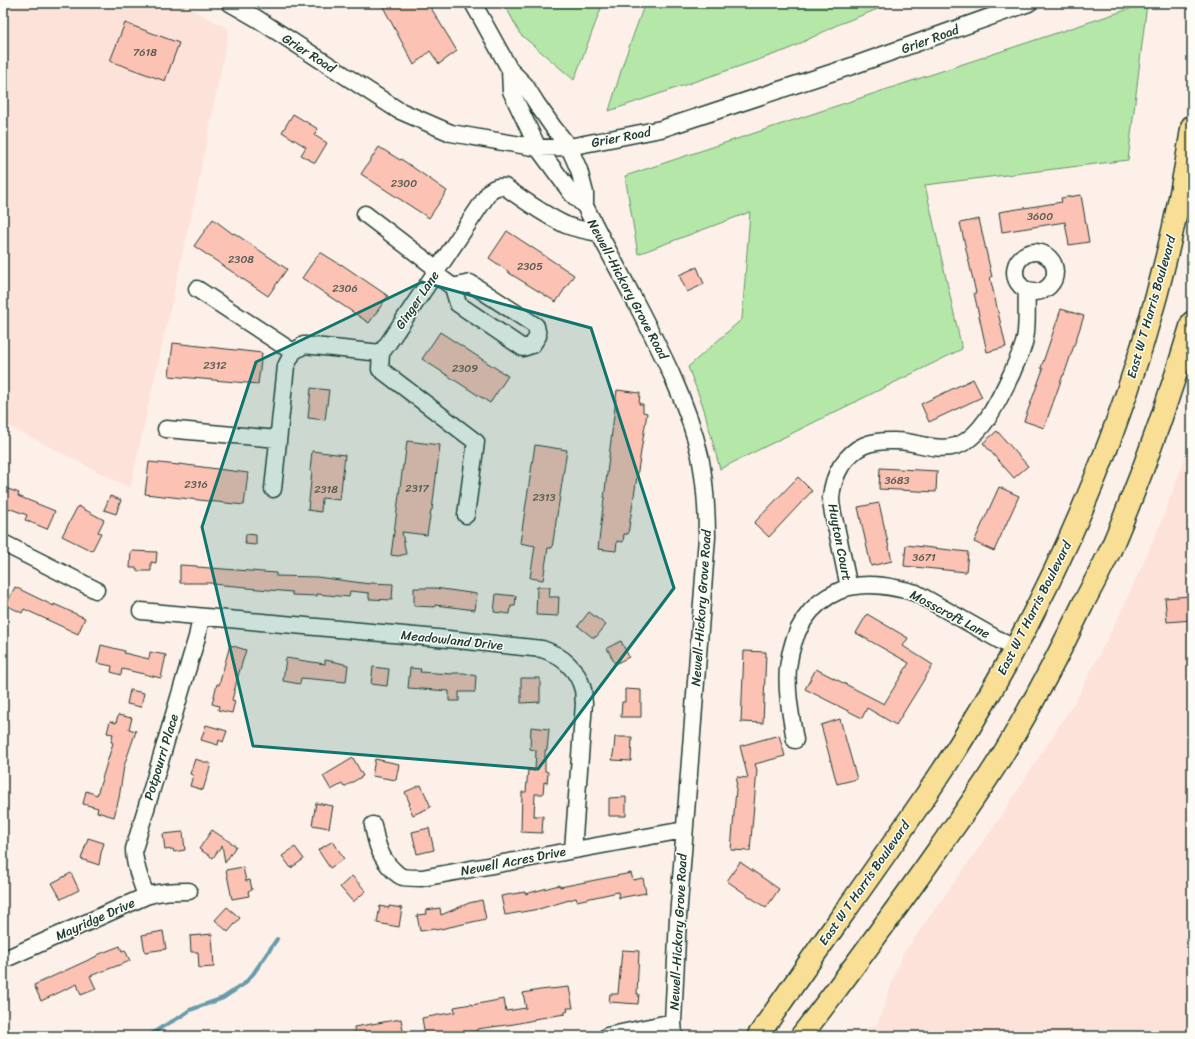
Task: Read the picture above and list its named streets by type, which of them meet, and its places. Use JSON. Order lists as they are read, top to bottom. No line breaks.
{"streets":{"main road":["East W T Harris Boulevard"],"street":["Grier Road","Newell-Hickory Grove Road","Ginger Lane","Huyton Court","Mosscroft Lane","Meadowland Drive","Potpourri Place","Newell Acres Drive","Mayridge Drive"]},"crossings":[["Grier Road","Newell-Hickory Grove Road"],["Newell-Hickory Grove Road","Ginger Lane"],["Newell-Hickory Grove Road","Newell Acres Drive"],["East W T Harris Boulevard","Mosscroft Lane"],["Huyton Court","Mosscroft Lane"],["Meadowland Drive","Potpourri Place"],["Meadowland Drive","Newell Acres Drive"],["Potpourri Place","Mayridge Drive"]],"house_numbers":["7618","2300","3600","2308","2305","2306","2312","2309","3683","2316","2317","2318","2313","3671"]}
